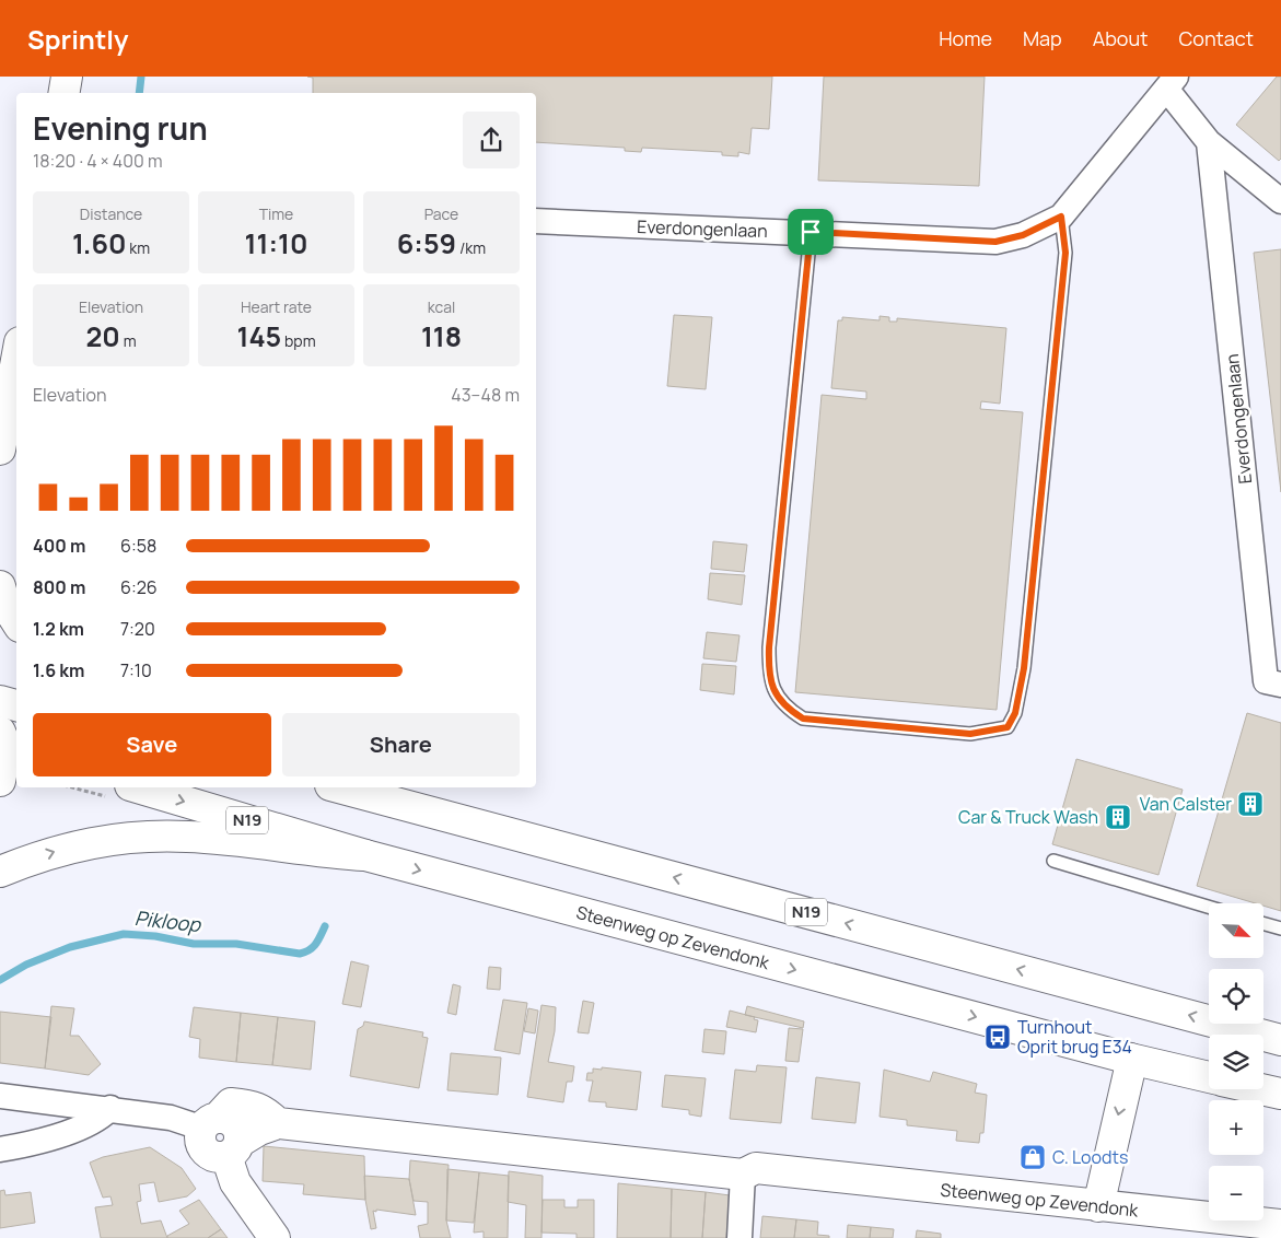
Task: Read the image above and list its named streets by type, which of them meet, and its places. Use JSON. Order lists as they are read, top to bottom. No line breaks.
{"streets":{"main road":["N19","Steenweg op Zevendonk"],"street":["Everdongenlaan"]},"water":["Pikloop"],"places":{"building":["Van Calster","Car & Truck Wash"],"bus stop":["Turnhout Oprit brug E34"],"shop":["C. Loodts"]},"north":"bottom right","page":{"header":"Sprintly","nav":["Home","Map","About","Contact"],"heading":["Evening run","18:20 · 4 × 400 m"],"stats":[["Distance","1.60 km"],["Time","11:10"],["Pace","6:59 /km"],["Elevation","20 m"],["Heart rate","145 bpm"],["kcal","118"]],"chart":["Elevation","43–48 m"],"list":[{"name":"400 m","note":"6:58"},{"name":"800 m","note":"6:26"},{"name":"1.2 km","note":"7:20"},{"name":"1.6 km","note":"7:10"}],"buttons":["Save","Share"],"map_buttons":["+","−"]}}
